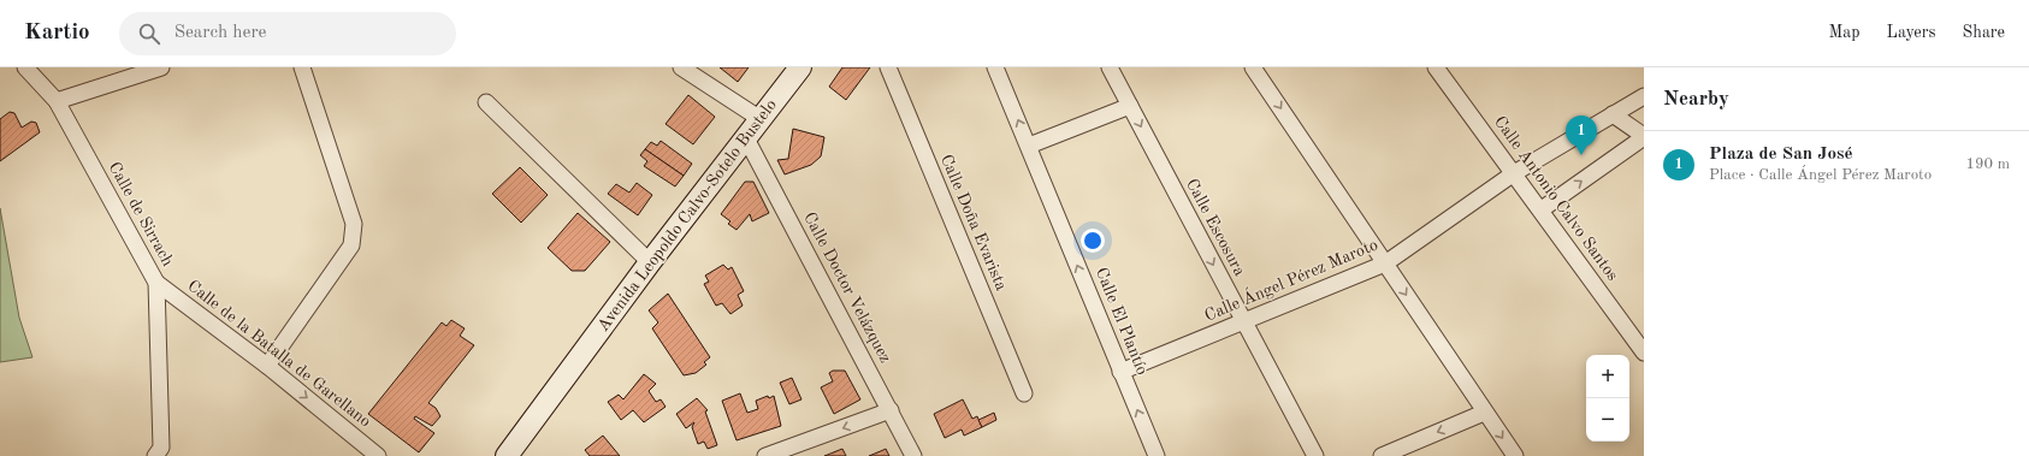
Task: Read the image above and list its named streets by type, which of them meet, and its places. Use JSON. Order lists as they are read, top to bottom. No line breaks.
{"streets":{"main road":["Avenida Leopoldo Calvo-Sotelo Bustelo"],"street":["Calle Antonio Calvo Santos","Calle de Sirrach","Calle Doña Evarista","Calle Escosura","Calle Ángel Pérez Maroto","Calle Doctor Velázquez","Calle El Plantío","Calle de la Batalla de Garellano"]},"crossings":[["Calle Antonio Calvo Santos","Calle Ángel Pérez Maroto"],["Calle de Sirrach","Calle de la Batalla de Garellano"],["Avenida Leopoldo Calvo-Sotelo Bustelo","Calle Doctor Velázquez"],["Calle Escosura","Calle Ángel Pérez Maroto"],["Calle Ángel Pérez Maroto","Calle El Plantío"]],"one_way":["Calle El Plantío","Calle de la Batalla de Garellano"],"page":{"header":"Kartio","search":"Search here","nav":["Map","Layers","Share"],"heading":"Nearby","pins":"1","list":[{"mark":"1","name":"Plaza de San José","note":"Place · Calle Ángel Pérez Maroto","value":"190 m"}],"map_buttons":["+","−"]}}
